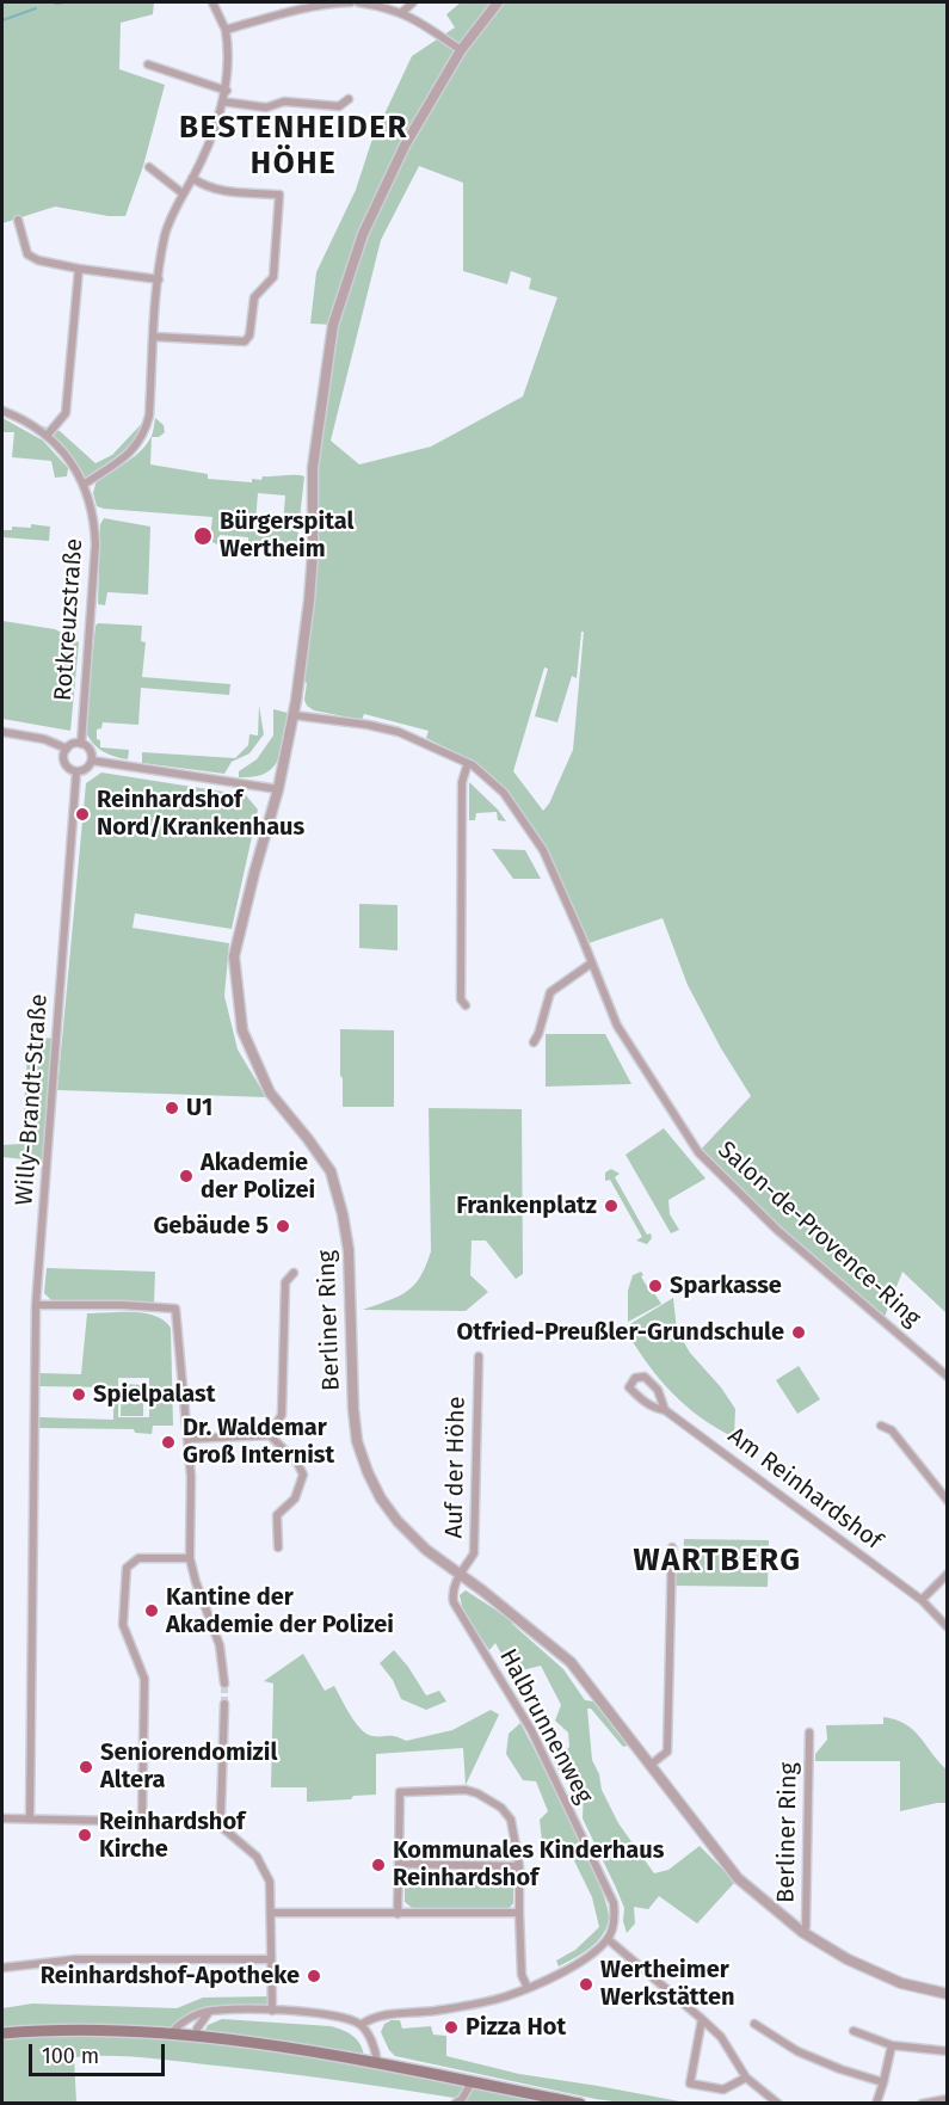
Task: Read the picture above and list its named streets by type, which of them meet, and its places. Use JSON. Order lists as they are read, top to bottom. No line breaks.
{"streets":{"street":["Rotkreuzstraße","Willy-Brandt-Straße","Salon-de-Provence-Ring","Berliner Ring","Auf der Höhe","Am Reinhardshof","Halbrunnenweg"]},"crossings":[["Rotkreuzstraße","Willy-Brandt-Straße"],["Salon-de-Provence-Ring","Berliner Ring"],["Berliner Ring","Auf der Höhe"],["Berliner Ring","Halbrunnenweg"],["Auf der Höhe","Halbrunnenweg"]],"districts":["BESTENHEIDER HÖHE","WARTBERG"],"places":["Bürgerspital Wertheim","Reinhardshof Nord/Krankenhaus","U1","Akademie der Polizei","Frankenplatz","Gebäude 5","Sparkasse","Otfried-Preußler-Grundschule","Spielpalast","Dr. Waldemar Groß Internist","Kantine der Akademie der Polizei","Seniorendomizil Altera","Reinhardshof Kirche","Kommunales Kinderhaus Reinhardshof","Reinhardshof-Apotheke","Wertheimer Werkstätten","Pizza Hot"],"scale_bar":"100 m"}
